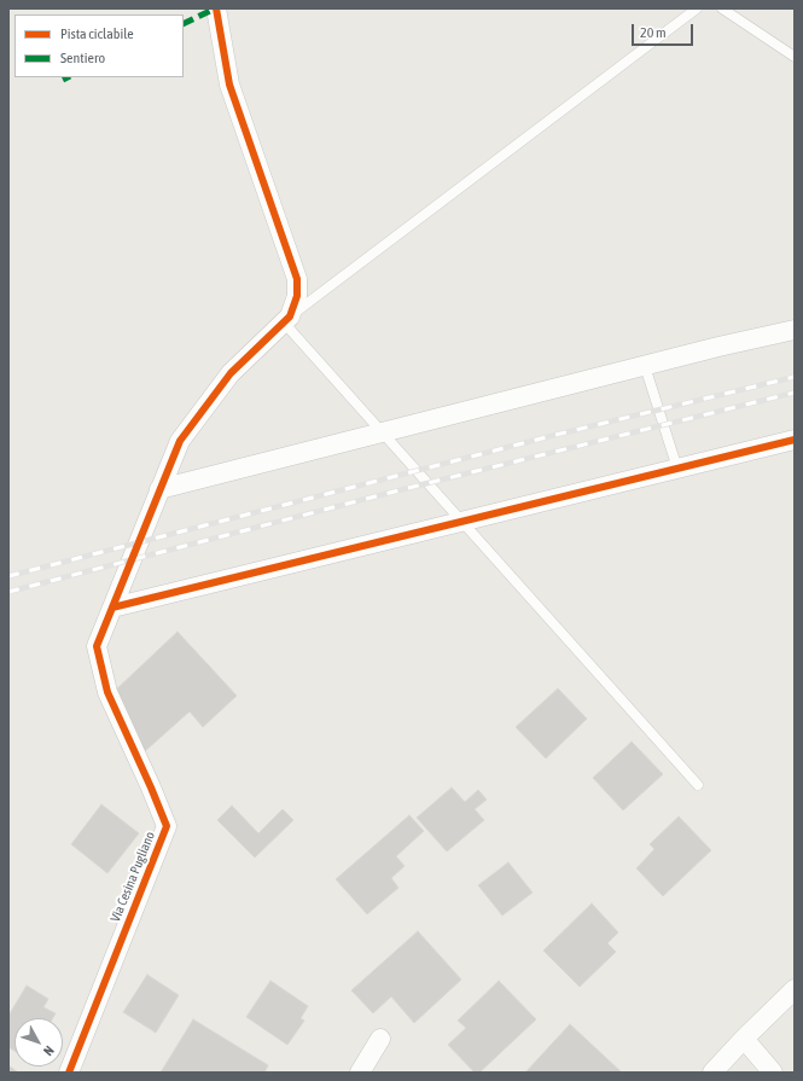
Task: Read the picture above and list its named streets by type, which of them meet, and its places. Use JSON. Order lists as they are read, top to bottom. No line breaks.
{"streets":{"street":["Via Cesina Pugliano"]},"legend":["Pista ciclabile","Sentiero"],"scale_bar":"20 m","north":"bottom right"}
